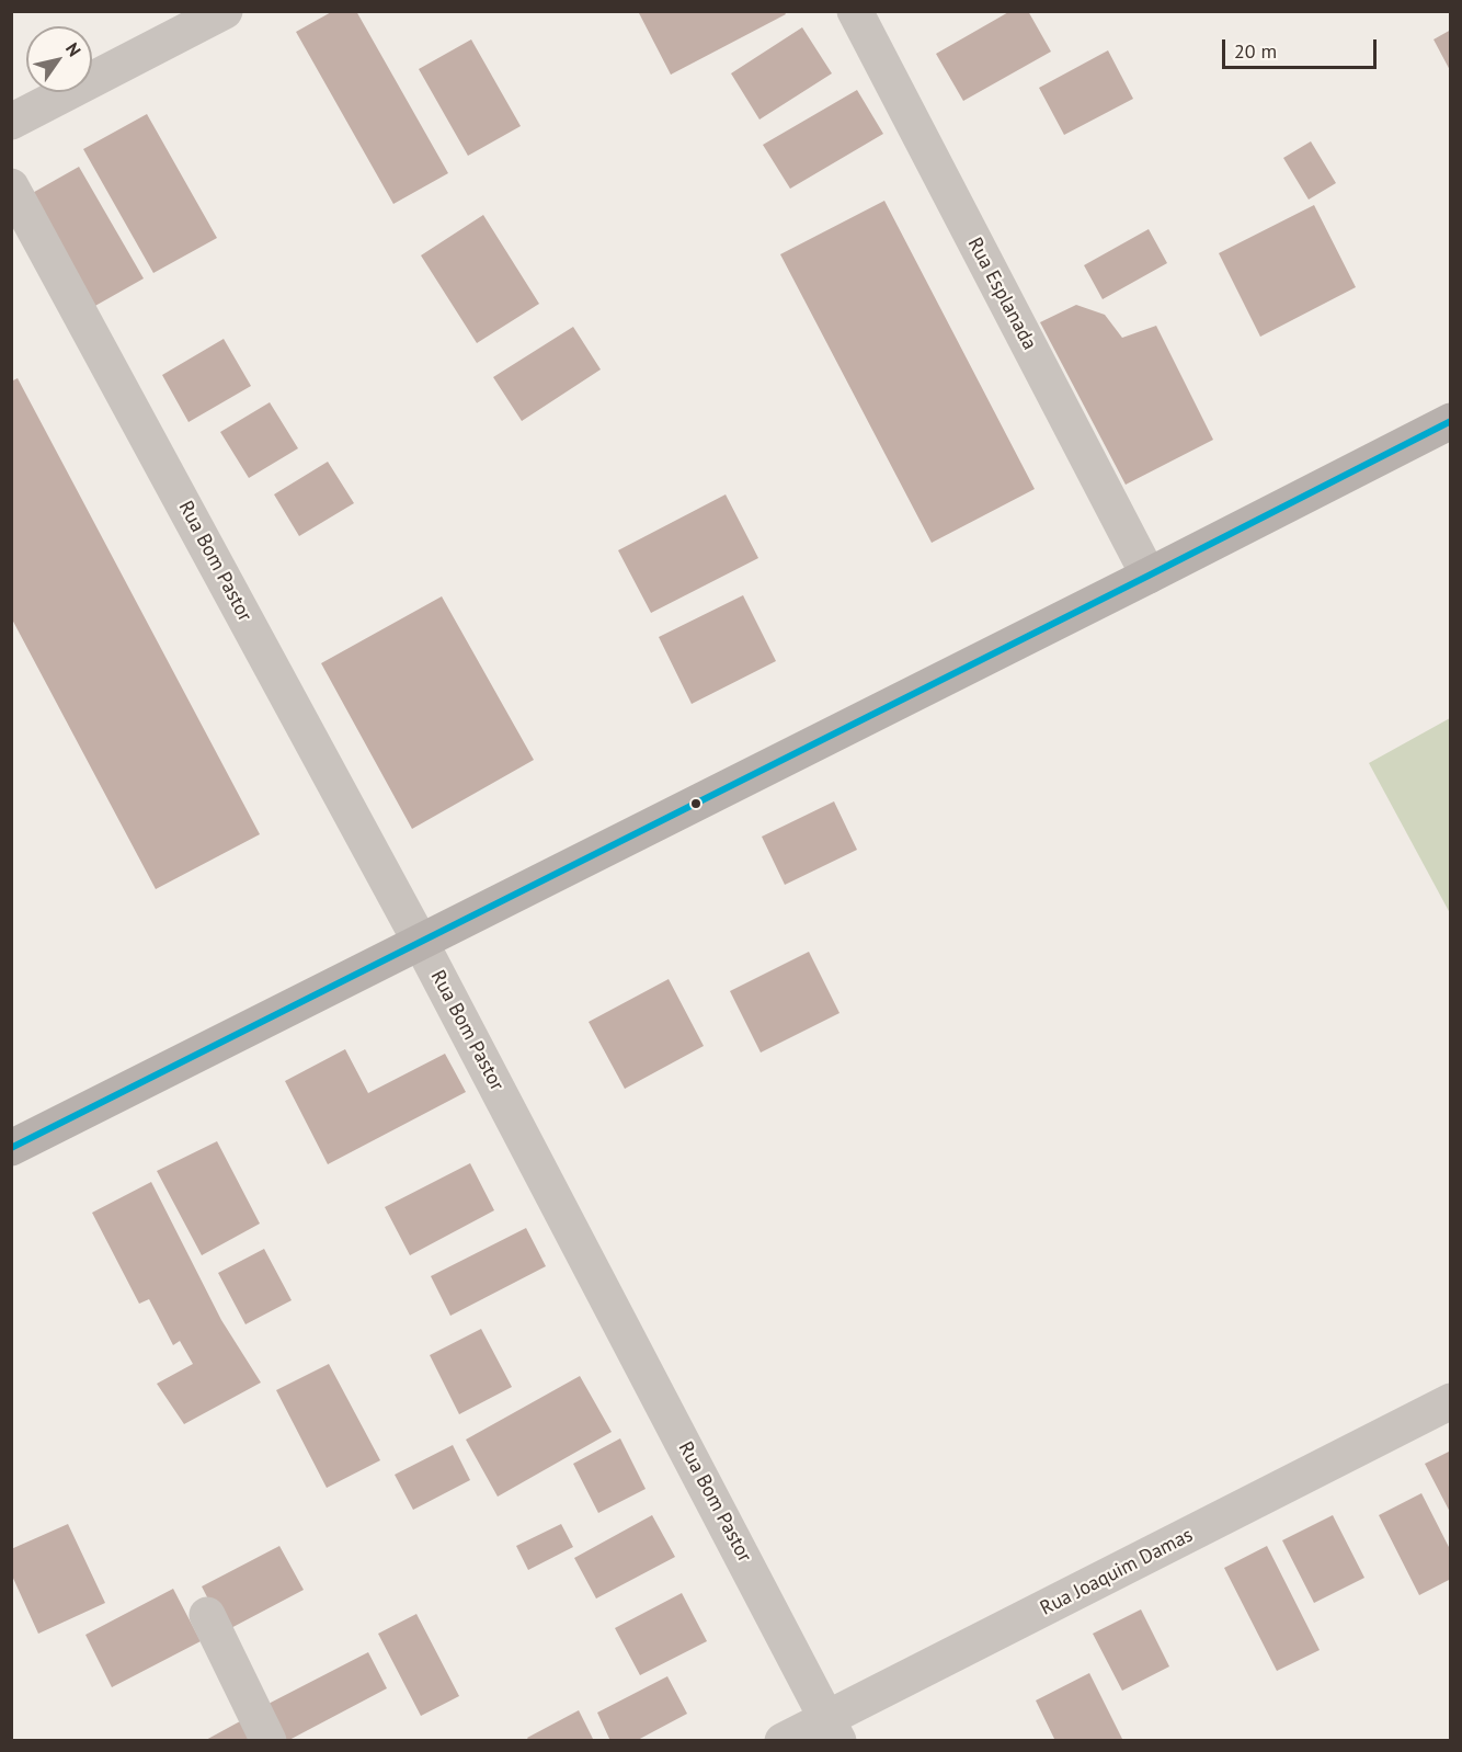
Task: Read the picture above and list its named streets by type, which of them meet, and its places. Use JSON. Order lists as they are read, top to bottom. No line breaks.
{"streets":{"street":["Rua Esplanada","Rua Bom Pastor","Rua Joaquim Damas"]},"crossings":[["Rua Bom Pastor","Rua Joaquim Damas"]],"scale_bar":"20 m","north":"top right"}
